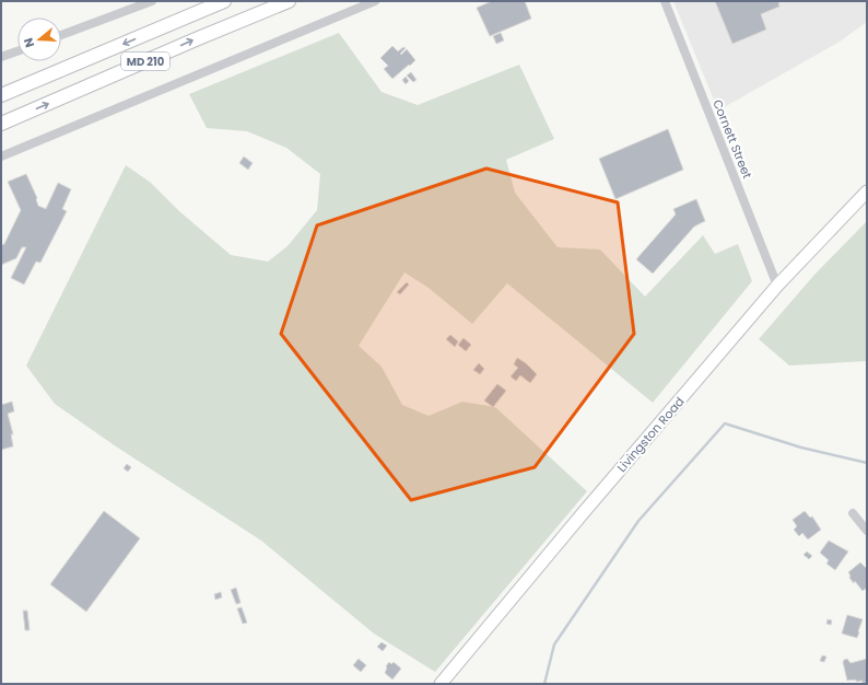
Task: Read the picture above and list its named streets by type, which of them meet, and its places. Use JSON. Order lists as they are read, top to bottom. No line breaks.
{"streets":{"highway":["MD 210"],"main road":["Livingston Road"],"street":["Cornett Street"]},"crossings":[["Cornett Street","Livingston Road"]],"north":"left"}
